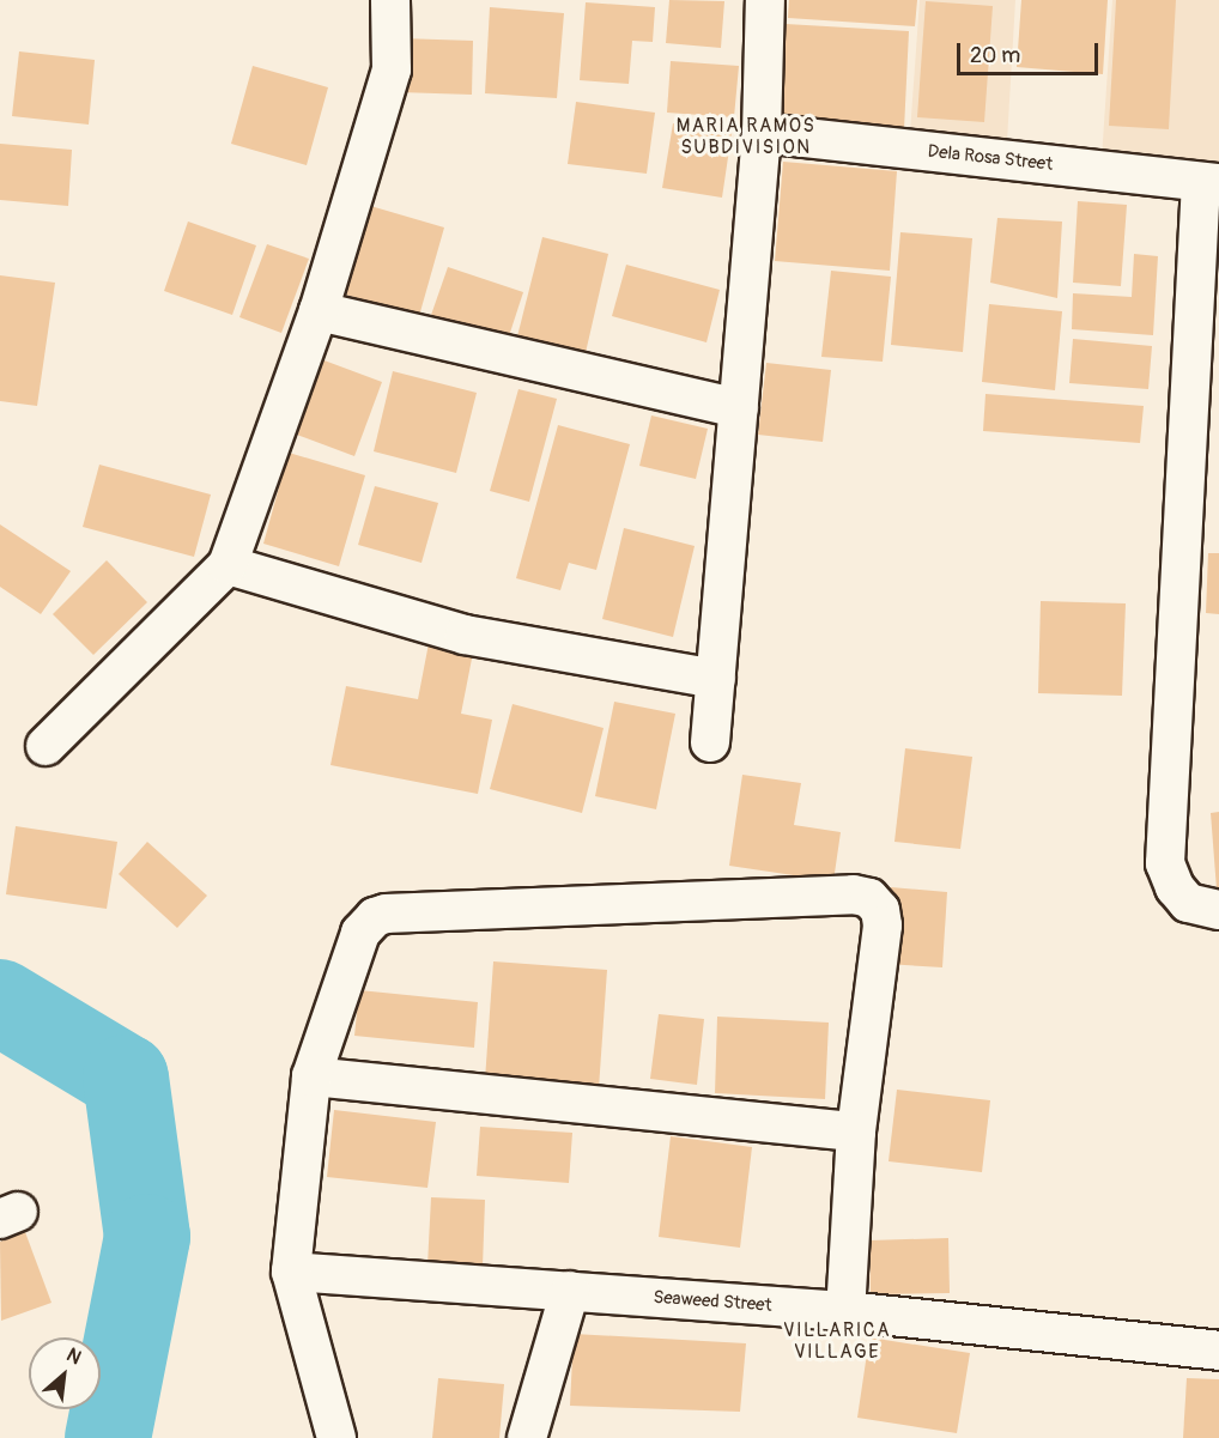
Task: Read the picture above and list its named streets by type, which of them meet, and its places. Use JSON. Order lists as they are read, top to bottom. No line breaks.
{"streets":{"street":["Dela Rosa Street","Seaweed Street"]},"districts":["MARIA RAMOS SUBDIVISION","VILLARICA VILLAGE"],"scale_bar":"20 m","north":"top right"}
